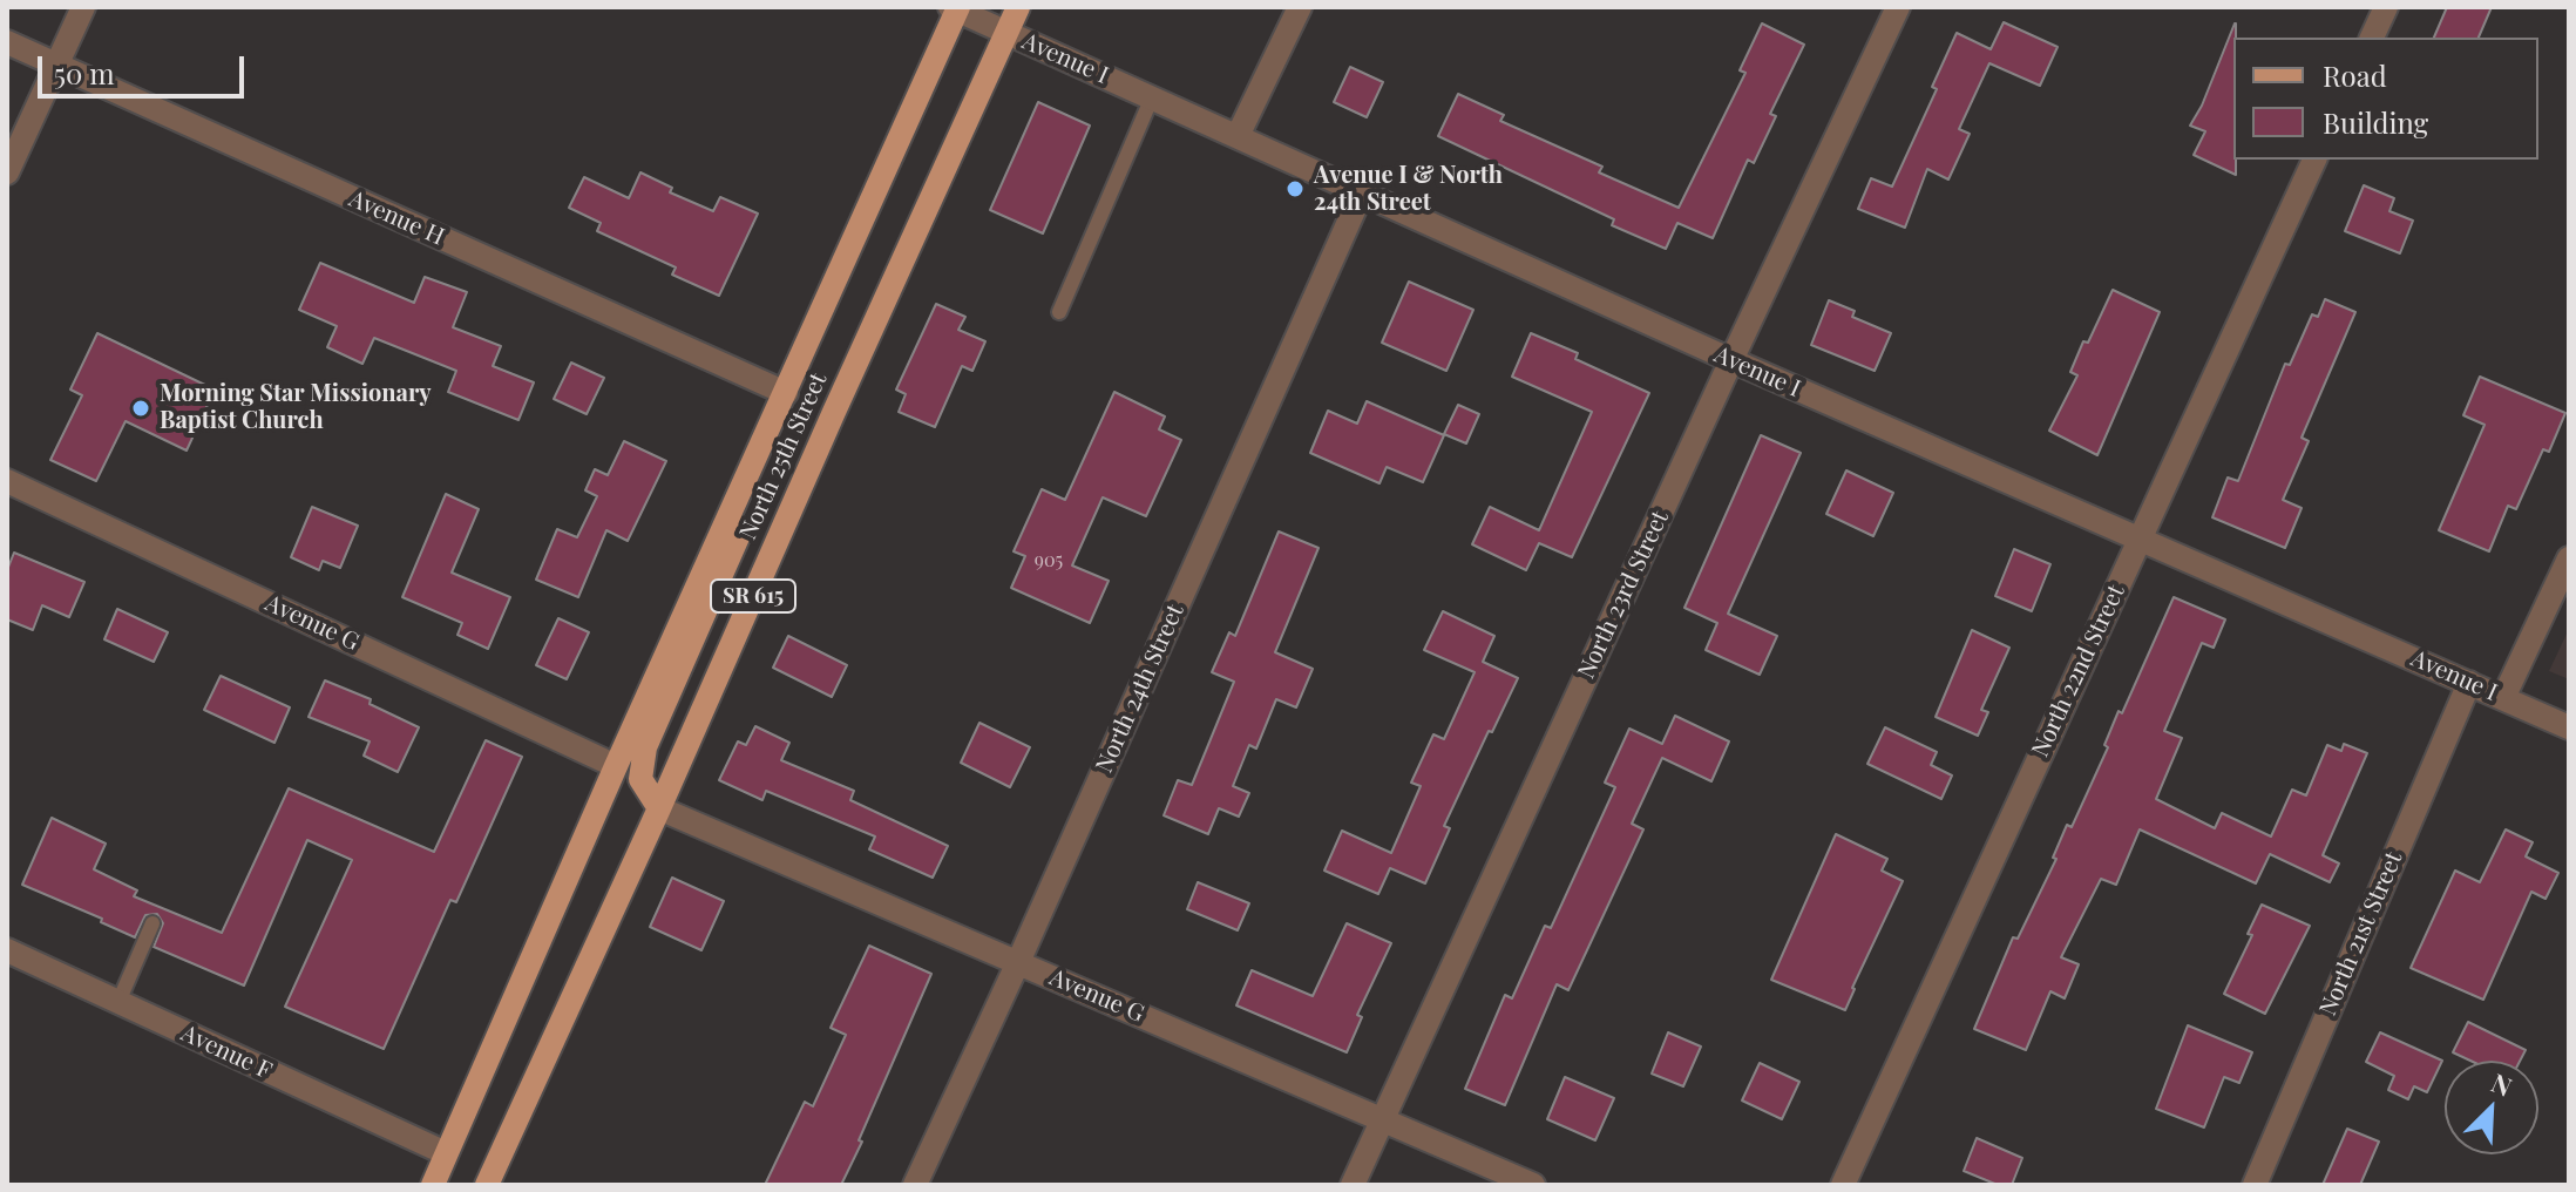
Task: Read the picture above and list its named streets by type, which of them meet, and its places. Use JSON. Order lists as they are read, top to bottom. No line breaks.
{"streets":{"main road":["North 25th Street","SR 615"],"street":["Avenue I","Avenue H","North 23rd Street","Avenue G","North 22nd Street","North 24th Street","North 21st Street","Avenue F"]},"crossings":[["Avenue I","North 25th Street"],["Avenue I","North 23rd Street"],["Avenue I","North 22nd Street"],["Avenue I","North 24th Street"],["Avenue I","North 21st Street"],["Avenue H","North 25th Street"],["North 25th Street","Avenue G"],["North 25th Street","Avenue F"],["North 23rd Street","Avenue G"],["Avenue G","North 24th Street"]],"places":["Avenue I & North 24th Street","Morning Star Missionary Baptist Church"],"house_numbers":["905"],"legend":["Road","Building"],"scale_bar":"50 m","north":"top right"}
